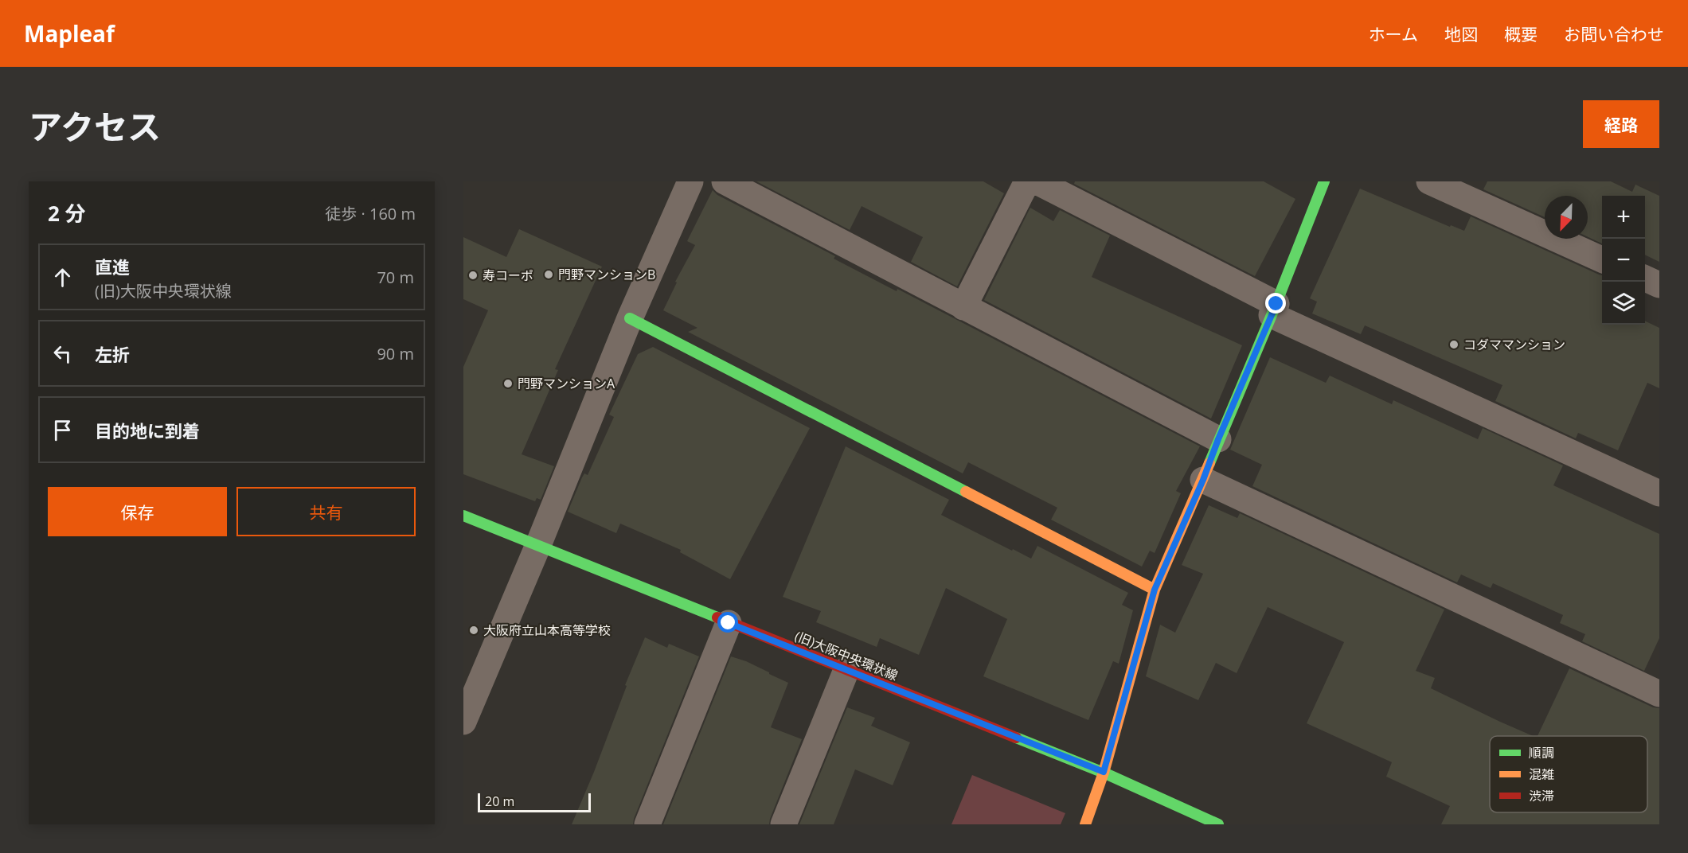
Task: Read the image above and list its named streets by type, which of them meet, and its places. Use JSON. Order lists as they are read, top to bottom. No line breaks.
{"streets":{"street":["(旧)大阪中央環状線"]},"places":["門野マンションB","寿コーポ","コダママンション","門野マンションA","大阪府立山本高等学校"],"legend":["順調","混雑","渋滞"],"scale_bar":"20 m","north":"bottom left","page":{"header":"Mapleaf","nav":["ホーム","地図","概要","お問い合わせ"],"title":"アクセス","buttons":["経路",["保存","共有"]],"heading":["2 分","徒歩 · 160 m"],"map_buttons":["+","−"],"list":[["直進","(旧)大阪中央環状線","70 m"],["左折","90 m"],"目的地に到着"],"scale":"20 m"}}
